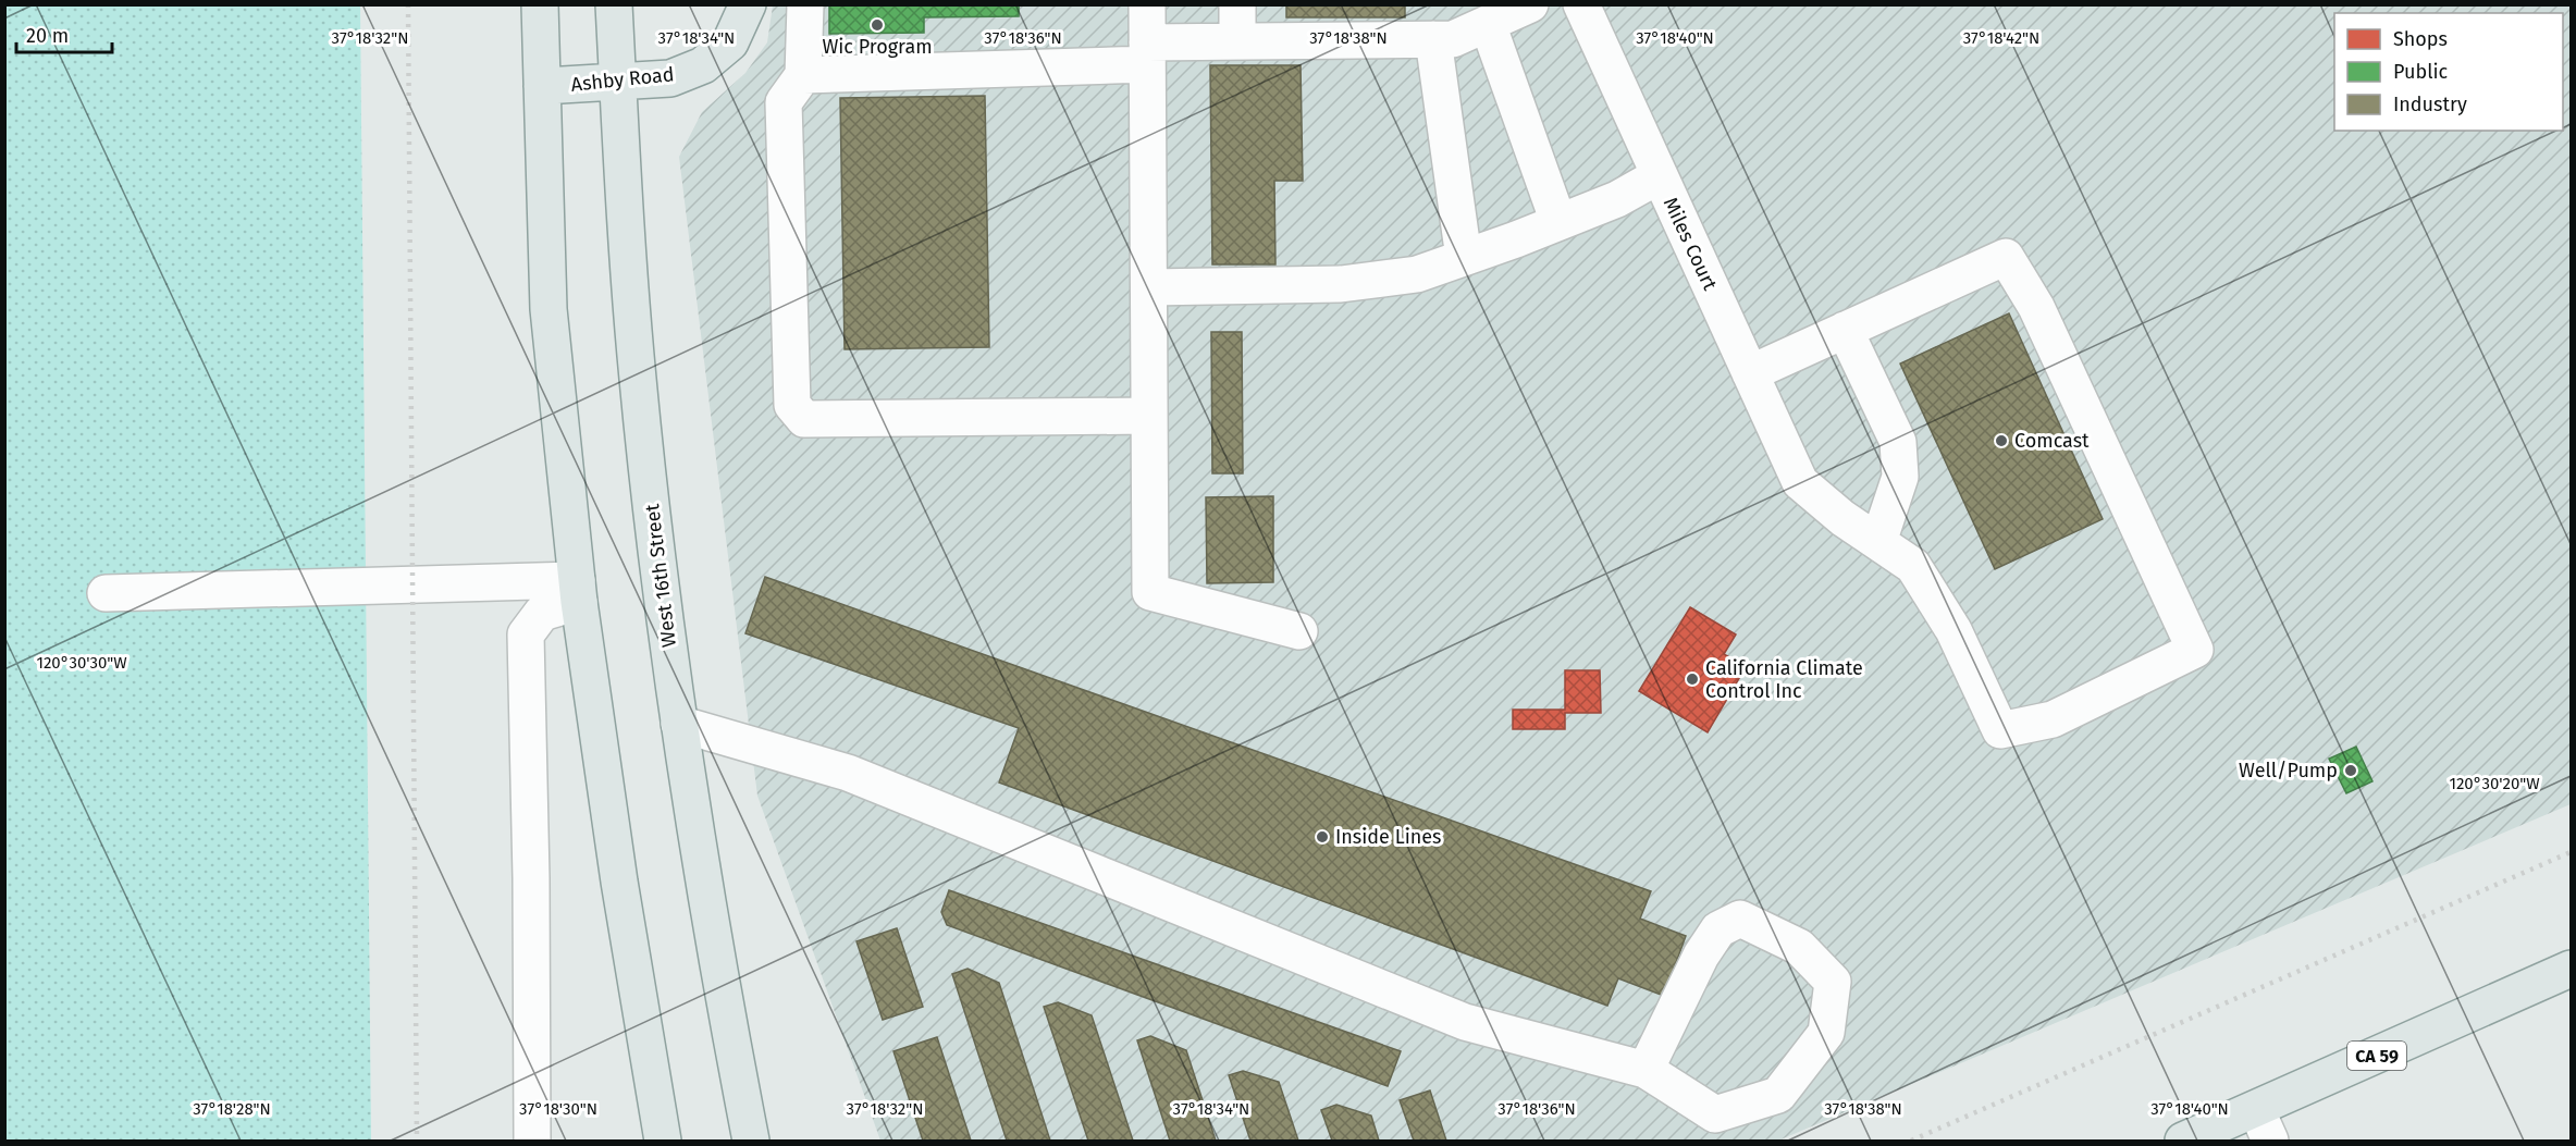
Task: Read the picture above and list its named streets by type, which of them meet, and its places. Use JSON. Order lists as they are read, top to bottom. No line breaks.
{"streets":{"main road":["Ashby Road","West 16th Street","CA 59"],"street":["Miles Court"]},"crossings":[["Ashby Road","West 16th Street"]],"places":["Wic Program","Comcast","California Climate Control Inc","Well/Pump","Inside Lines"],"legend":["Shops","Public","Industry"],"scale_bar":"20 m","coordinates":["37°18'32\"N","37°18'34\"N","37°18'36\"N","37°18'38\"N","37°18'40\"N","37°18'42\"N","120°30'30\"W","120°30'20\"W","37°18'30\"N","37°18'28\"N"]}
